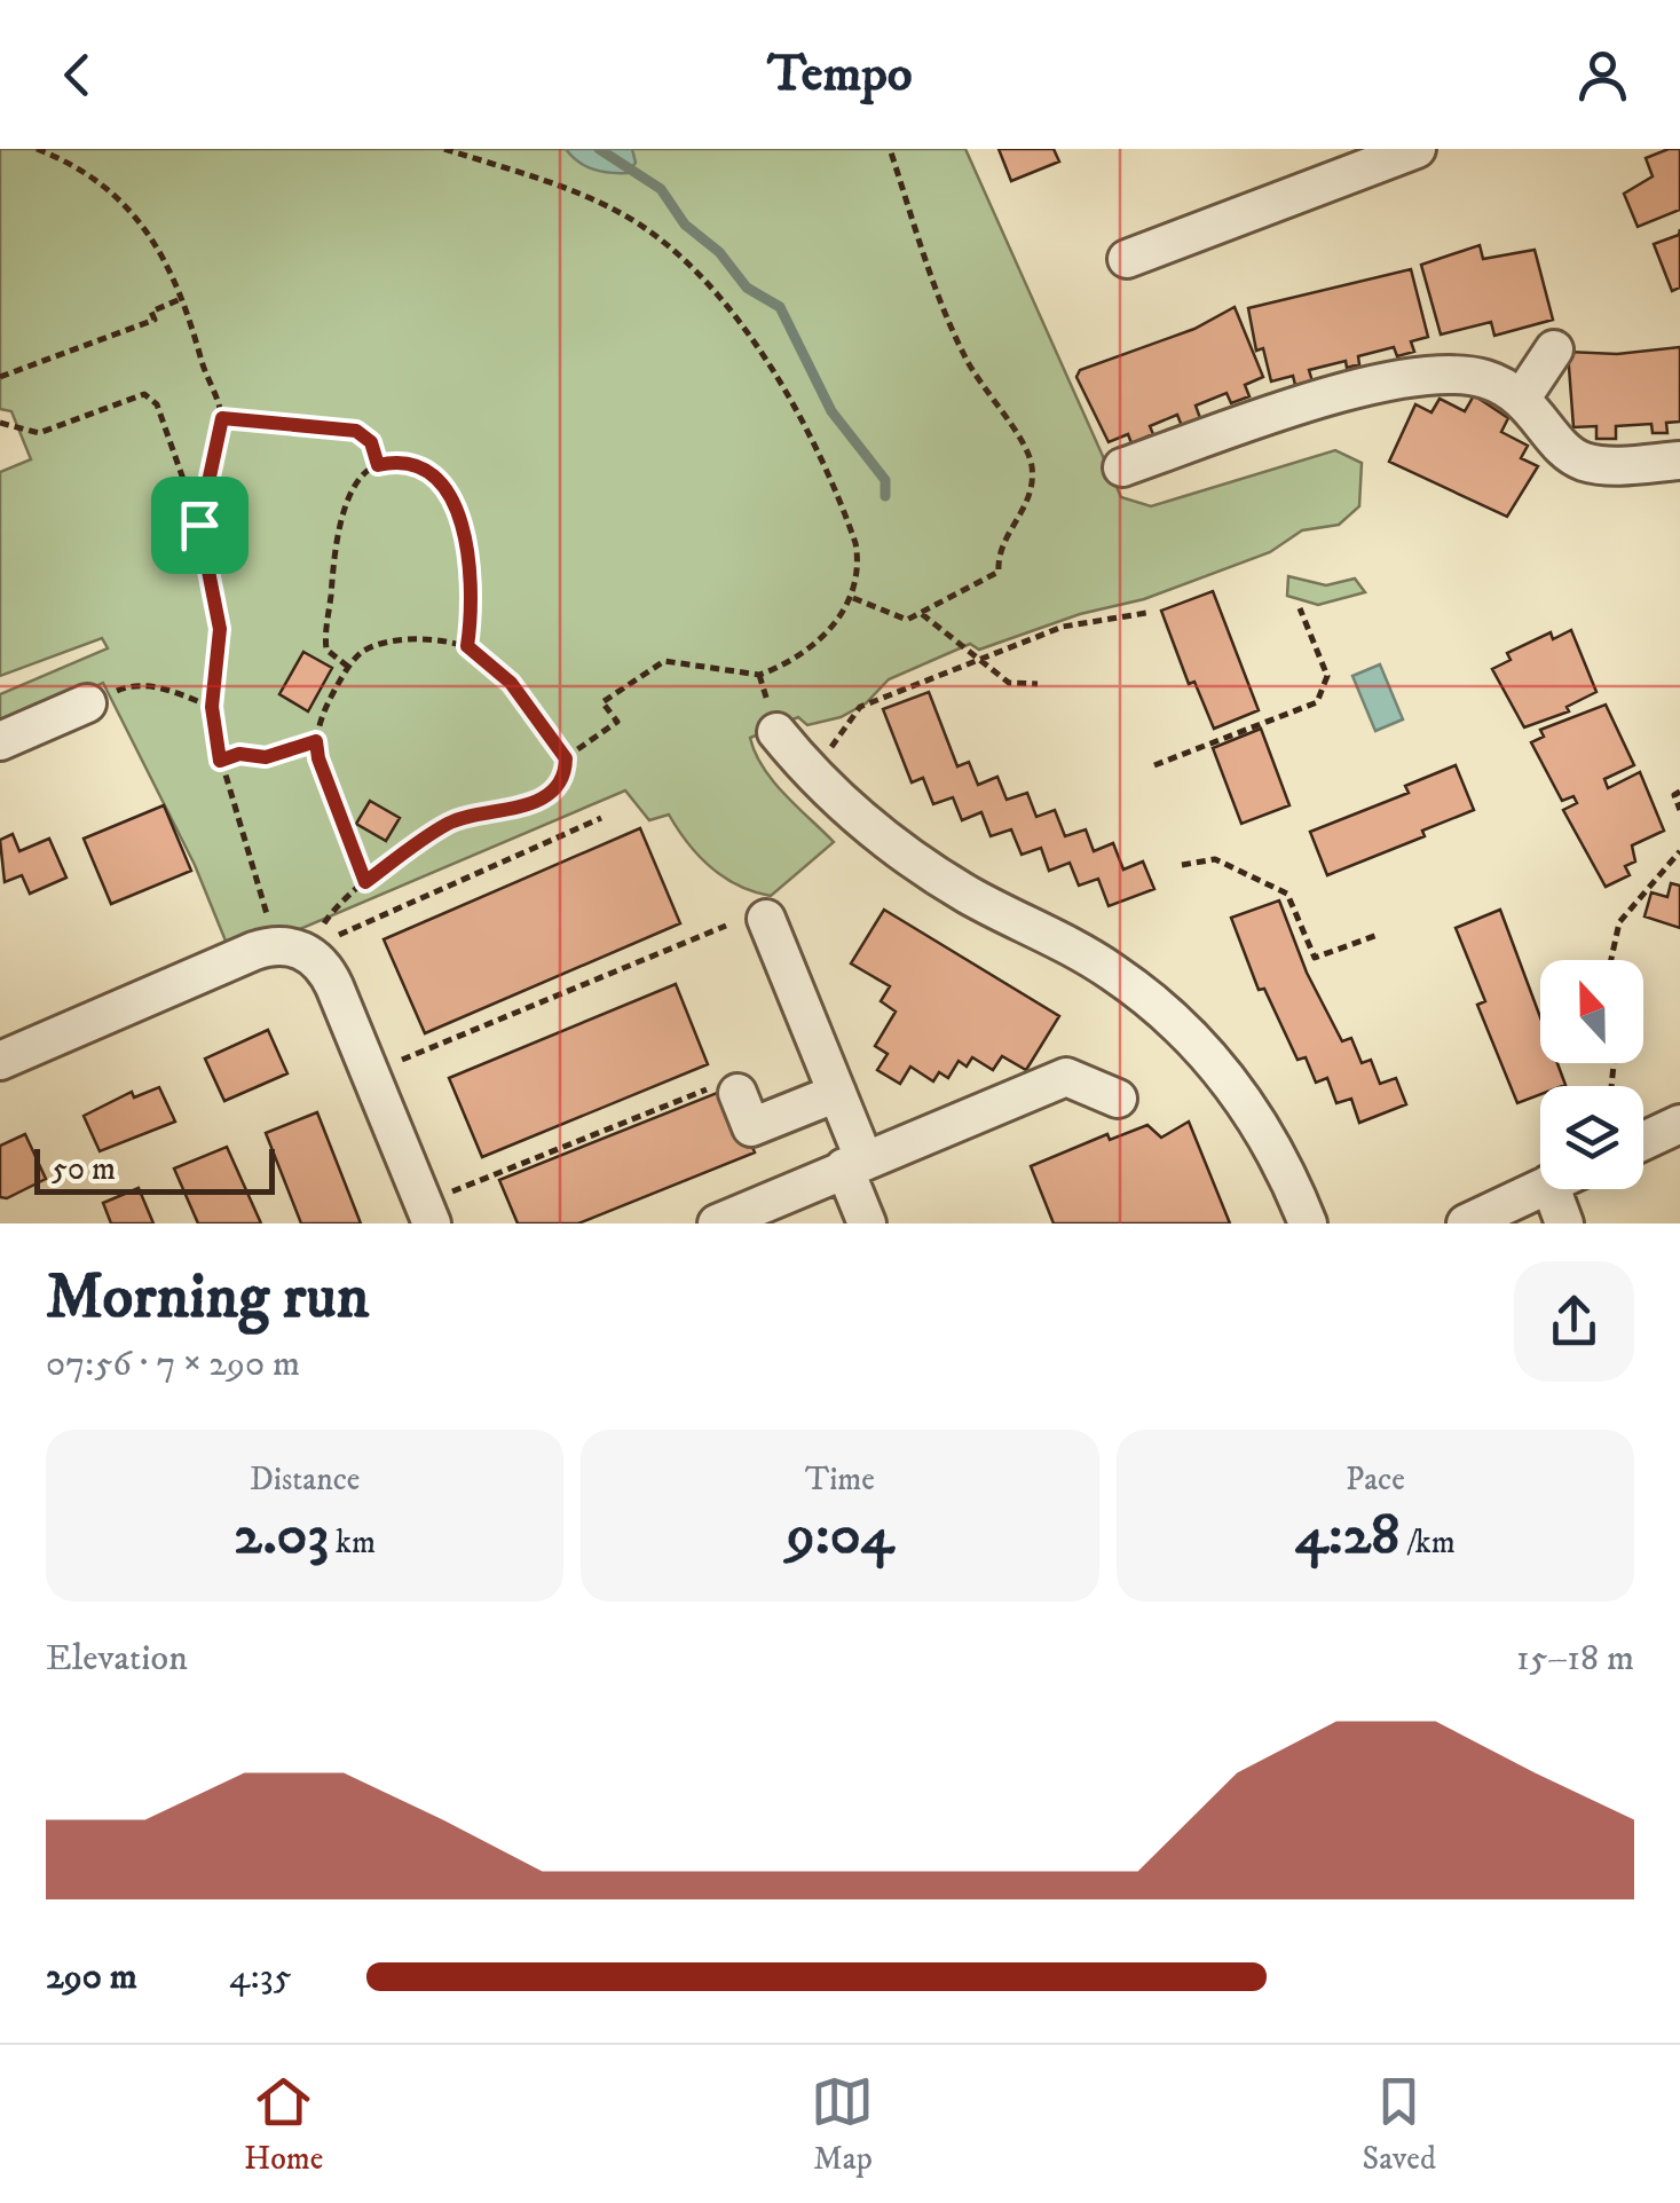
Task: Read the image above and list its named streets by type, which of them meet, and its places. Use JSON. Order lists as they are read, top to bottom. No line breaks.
{"scale_bar":"50 m","north":"top","page":{"header":"Tempo","scale":"50 m","heading":["Morning run","07:56 · 7 × 290 m"],"stats":[["Distance","2.03 km"],["Time","9:04"],["Pace","4:28 /km"]],"chart":["Elevation","15–18 m"],"list":[{"name":"290 m","note":"4:35"}],"tabs":["Home","Map","Saved"]}}
